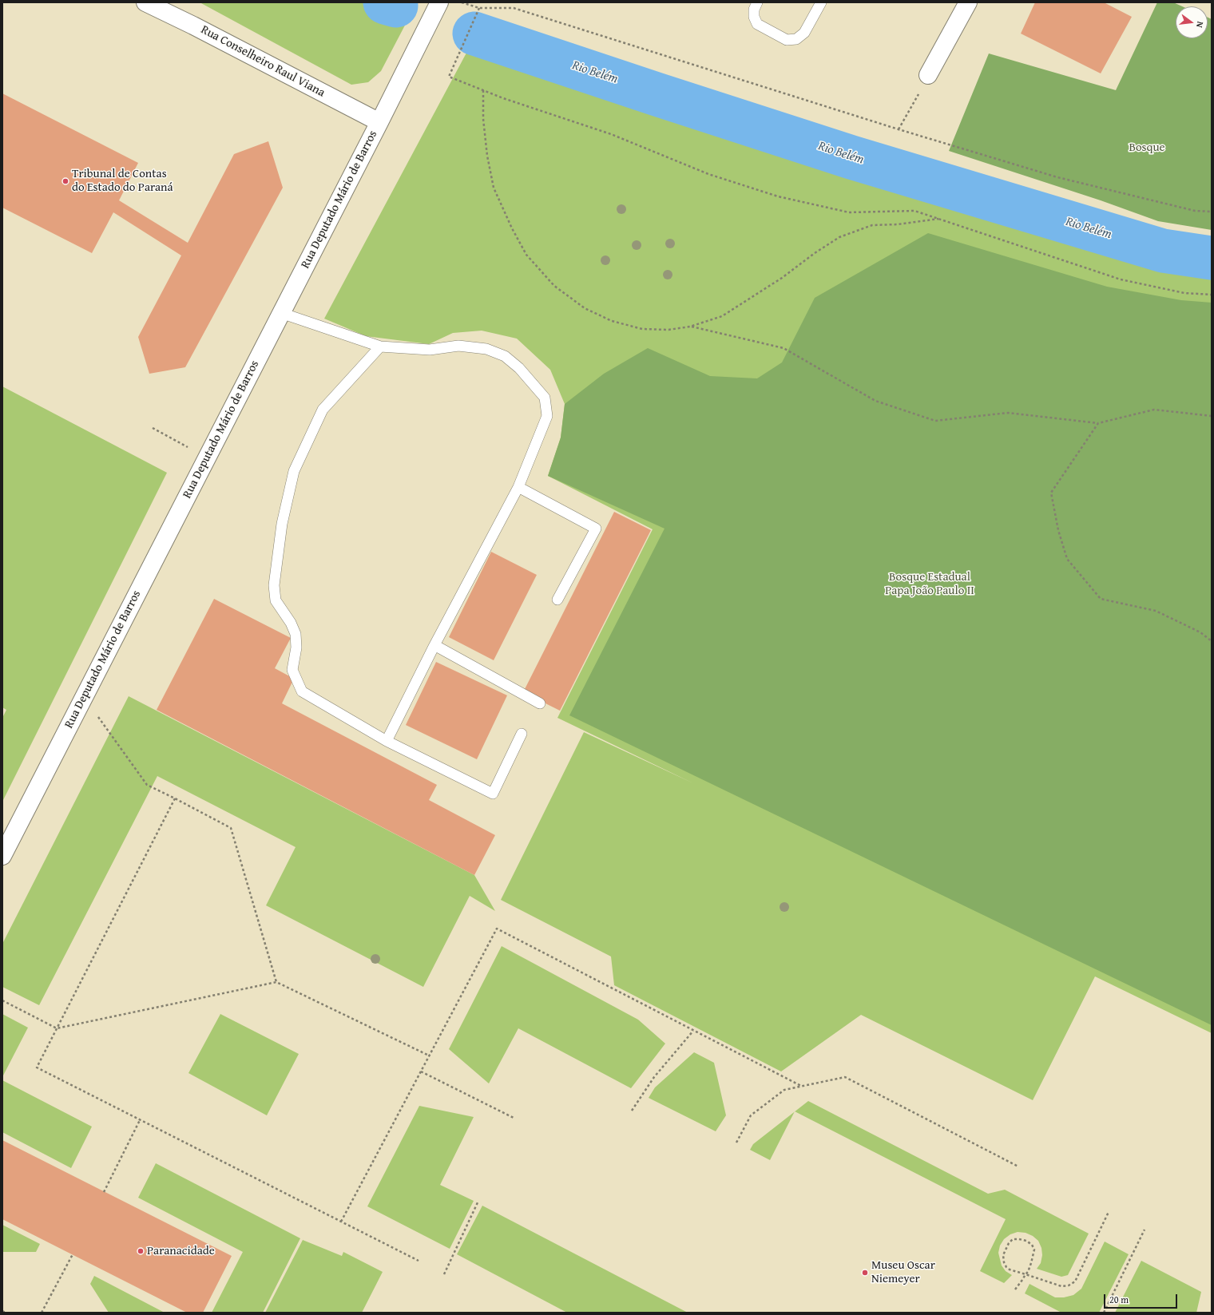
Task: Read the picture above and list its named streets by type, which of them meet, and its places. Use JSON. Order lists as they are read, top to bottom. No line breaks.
{"streets":{"main road":["Rua Conselheiro Raul Viana","Rua Deputado Mário de Barros"]},"crossings":[["Rua Conselheiro Raul Viana","Rua Deputado Mário de Barros"]],"water":["Rio Belém"],"parks":["Bosque","Bosque Estadual Papa João Paulo II"],"places":["Tribunal de Contas do Estado do Paraná","Paranacidade","Museu Oscar Niemeyer"],"scale_bar":"20 m","north":"right"}
